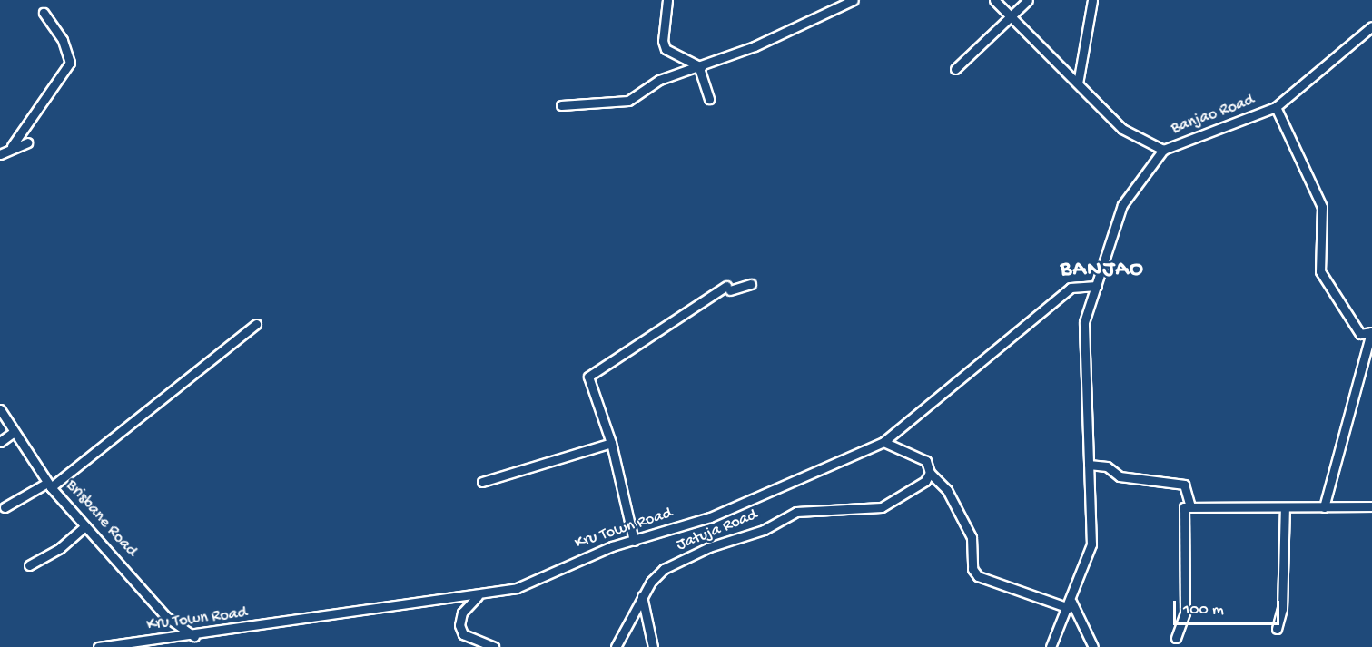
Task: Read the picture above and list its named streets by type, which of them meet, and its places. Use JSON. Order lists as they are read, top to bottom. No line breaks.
{"streets":{"street":["Banjao Road","Brisbane Road","Kru Town Road","Jatuja Road"]},"crossings":[["Brisbane Road","Kru Town Road"]],"districts":["BANJAO"],"scale_bar":"100 m"}
